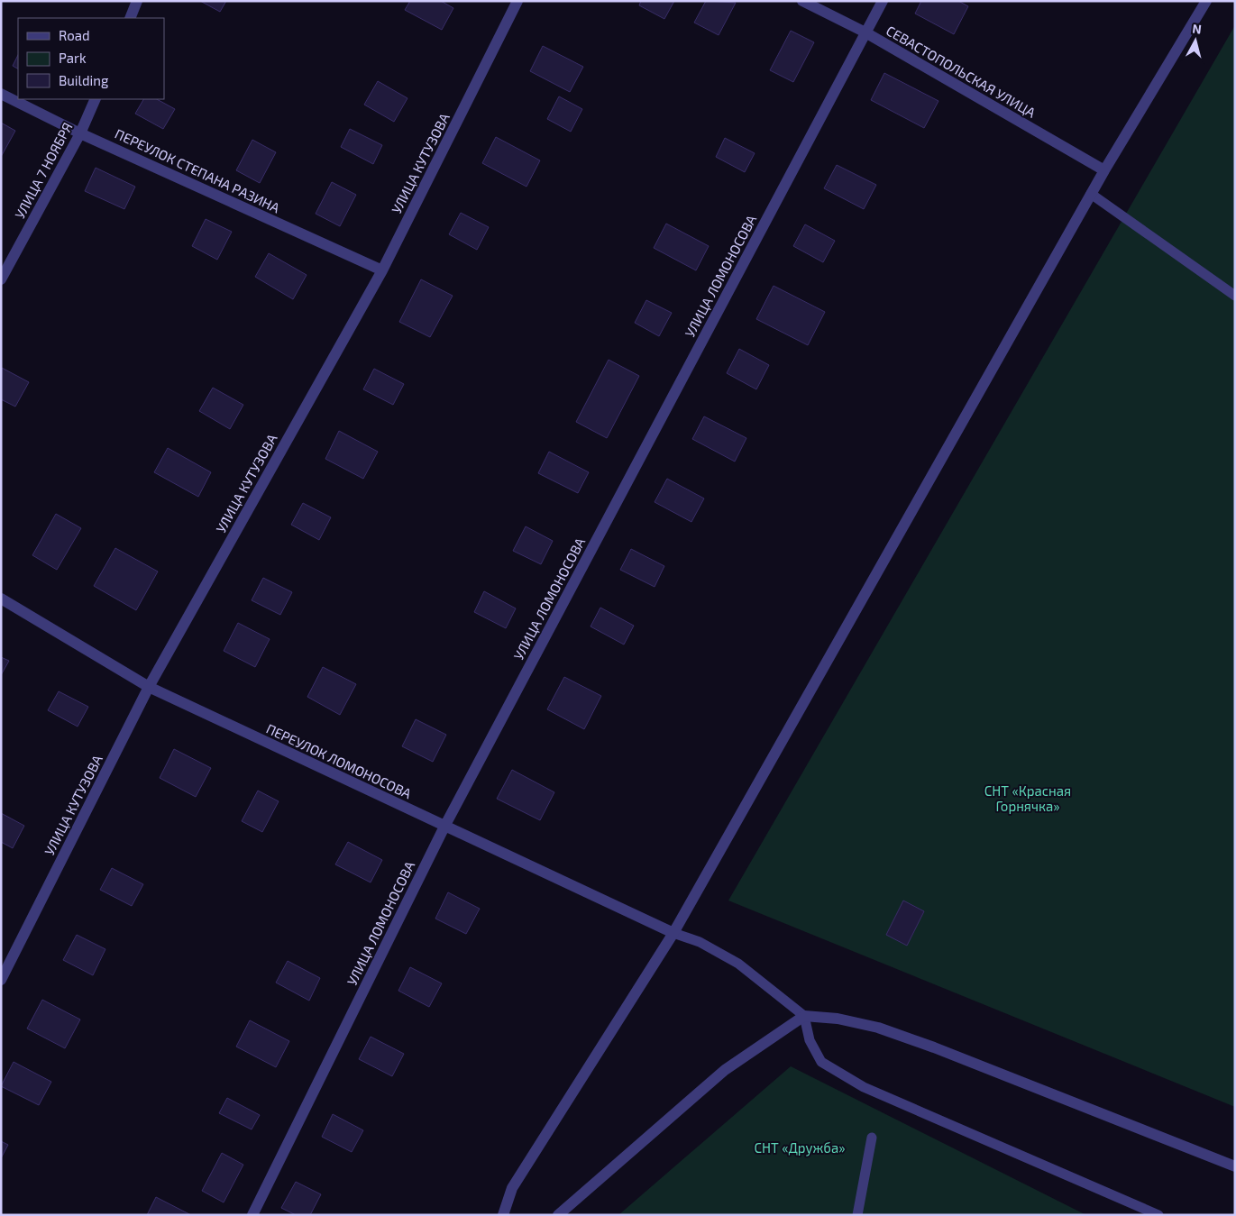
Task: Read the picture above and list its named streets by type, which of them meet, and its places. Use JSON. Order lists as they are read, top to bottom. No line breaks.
{"streets":{"street":["СЕВАСТОПОЛЬСКАЯ УЛИЦА","УЛИЦА КУТУЗОВА","УЛИЦА 7 НОЯБРЯ","ПЕРЕУЛОК СТЕПАНА РАЗИНА","УЛИЦА ЛОМОНОСОВА","ПЕРЕУЛОК ЛОМОНОСОВА"]},"crossings":[["СЕВАСТОПОЛЬСКАЯ УЛИЦА","УЛИЦА ЛОМОНОСОВА"],["УЛИЦА КУТУЗОВА","ПЕРЕУЛОК СТЕПАНА РАЗИНА"],["УЛИЦА КУТУЗОВА","ПЕРЕУЛОК ЛОМОНОСОВА"],["УЛИЦА 7 НОЯБРЯ","ПЕРЕУЛОК СТЕПАНА РАЗИНА"],["УЛИЦА ЛОМОНОСОВА","ПЕРЕУЛОК ЛОМОНОСОВА"]],"parks":["СНТ «Красная Горнячка»","СНТ «Дружба»"],"legend":["Road","Park","Building"],"north":"top"}
